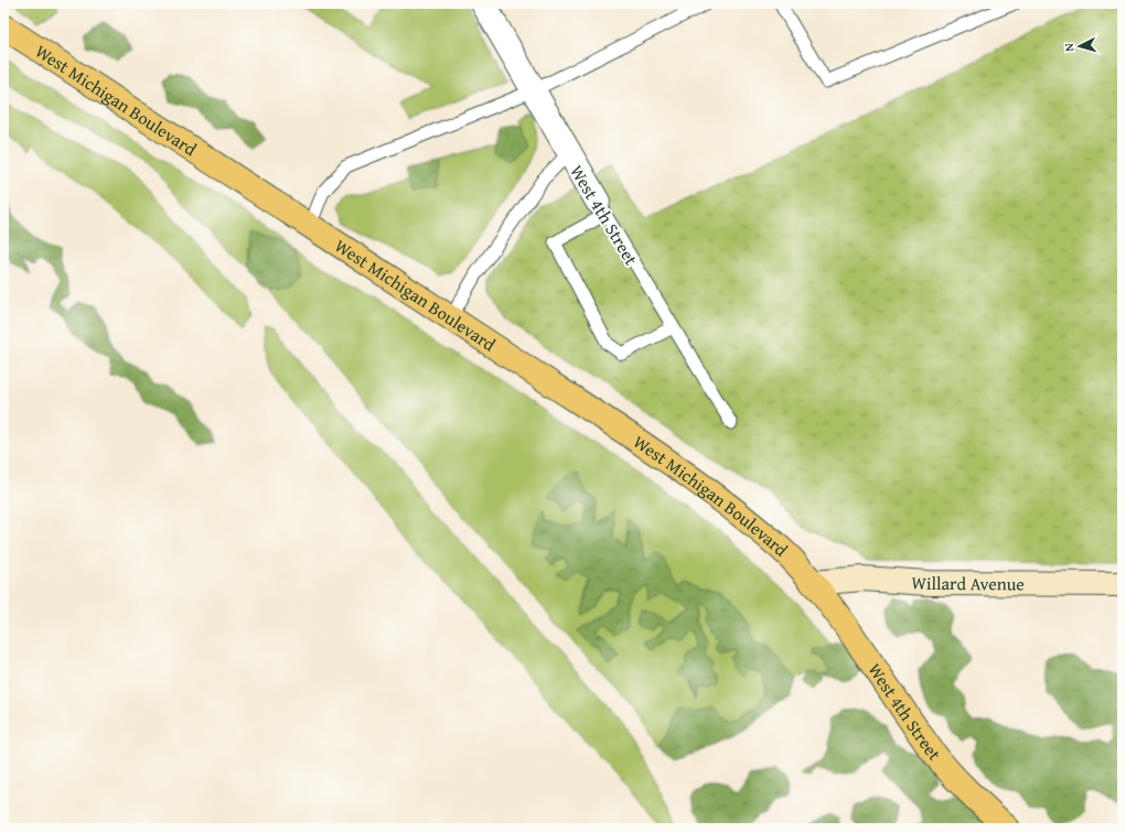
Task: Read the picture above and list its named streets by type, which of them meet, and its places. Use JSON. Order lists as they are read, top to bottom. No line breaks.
{"streets":{"main road":["West Michigan Boulevard","West 4th Street"],"street":["Willard Avenue"]},"crossings":[["West Michigan Boulevard","West 4th Street"],["West Michigan Boulevard","Willard Avenue"],["West 4th Street","Willard Avenue"]],"north":"left"}
